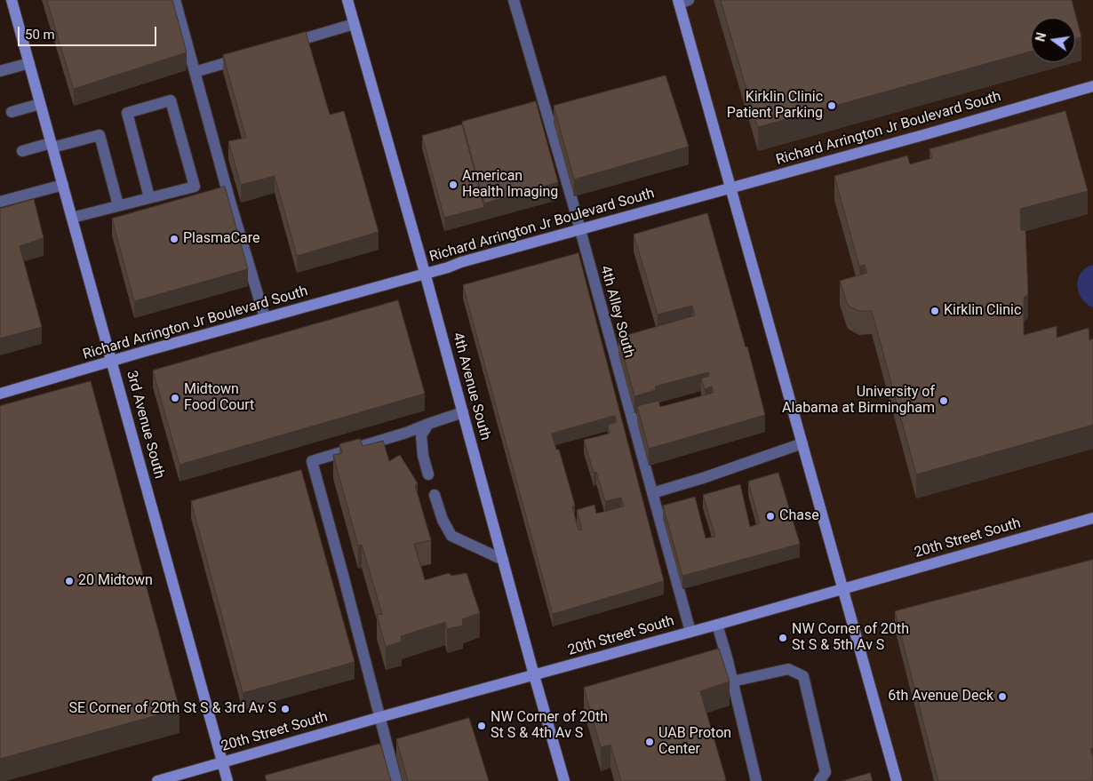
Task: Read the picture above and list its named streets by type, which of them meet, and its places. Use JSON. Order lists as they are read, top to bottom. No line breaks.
{"streets":{"street":["Richard Arrington Jr Boulevard South","4th Avenue South","3rd Avenue South","20th Street South"],"lane":["4th Alley South"]},"crossings":[["Richard Arrington Jr Boulevard South","4th Alley South"],["Richard Arrington Jr Boulevard South","4th Avenue South"],["Richard Arrington Jr Boulevard South","3rd Avenue South"],["4th Alley South","20th Street South"],["4th Avenue South","20th Street South"],["3rd Avenue South","20th Street South"]],"places":["Kirklin Clinic Patient Parking","American Health Imaging","PlasmaCare","Kirklin Clinic","Midtown Food Court","University of Alabama at Birmingham","Chase","20 Midtown","NW Corner of 20th St S & 5th Av S","6th Avenue Deck","SE Corner of 20th St S & 3rd Av S","NW Corner of 20th St S & 4th Av S","UAB Proton Center"],"scale_bar":"50 m","north":"left"}
